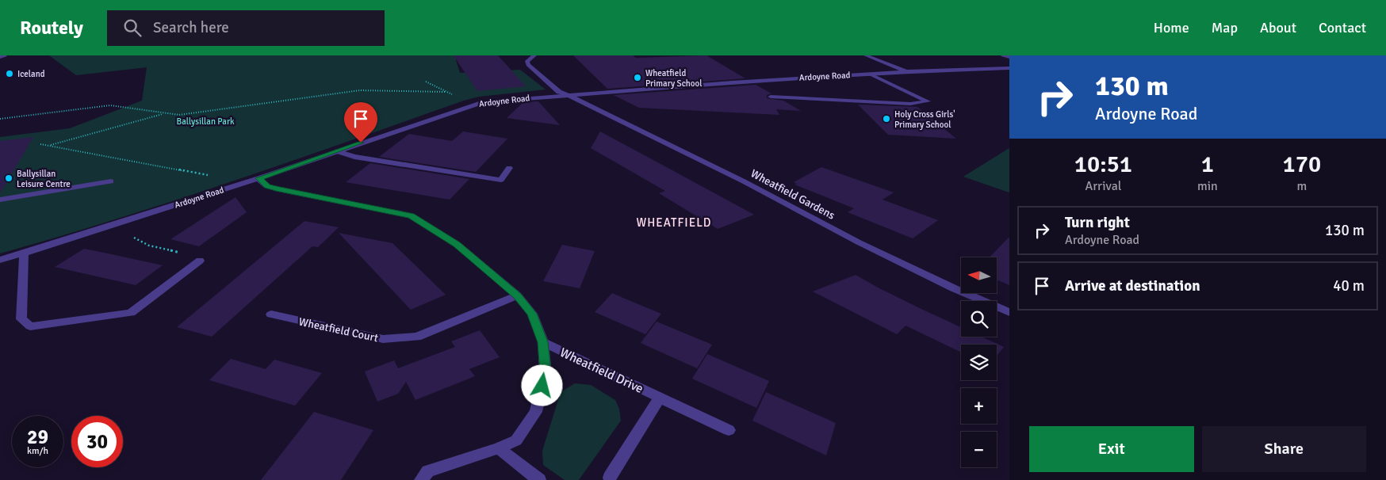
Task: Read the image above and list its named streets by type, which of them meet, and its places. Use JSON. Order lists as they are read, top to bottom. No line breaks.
{"streets":{"street":["Ardoyne Road","Wheatfield Gardens","Wheatfield Court","Wheatfield Drive"]},"crossings":[["Ardoyne Road","Wheatfield Gardens"],["Ardoyne Road","Wheatfield Drive"],["Wheatfield Court","Wheatfield Drive"]],"districts":["WHEATFIELD"],"parks":["Ballysillan Park"],"places":["Iceland","Wheatfield Primary School","Holy Cross Girls' Primary School","Ballysillan Leisure Centre"],"north":"left","page":{"header":"Routely","search":"Search here","nav":["Home","Map","About","Contact"],"turn":["130 m","Ardoyne Road"],"eta":["10:51","Arrival","1","min","170","m"],"list":[{"name":"Turn right","note":"Ardoyne Road","value":"130 m"},{"name":"Arrive at destination","value":"40 m"}],"map_buttons":["+","−"],"speed":"29 km/h","limit":"30","buttons":["Exit","Share"]}}
